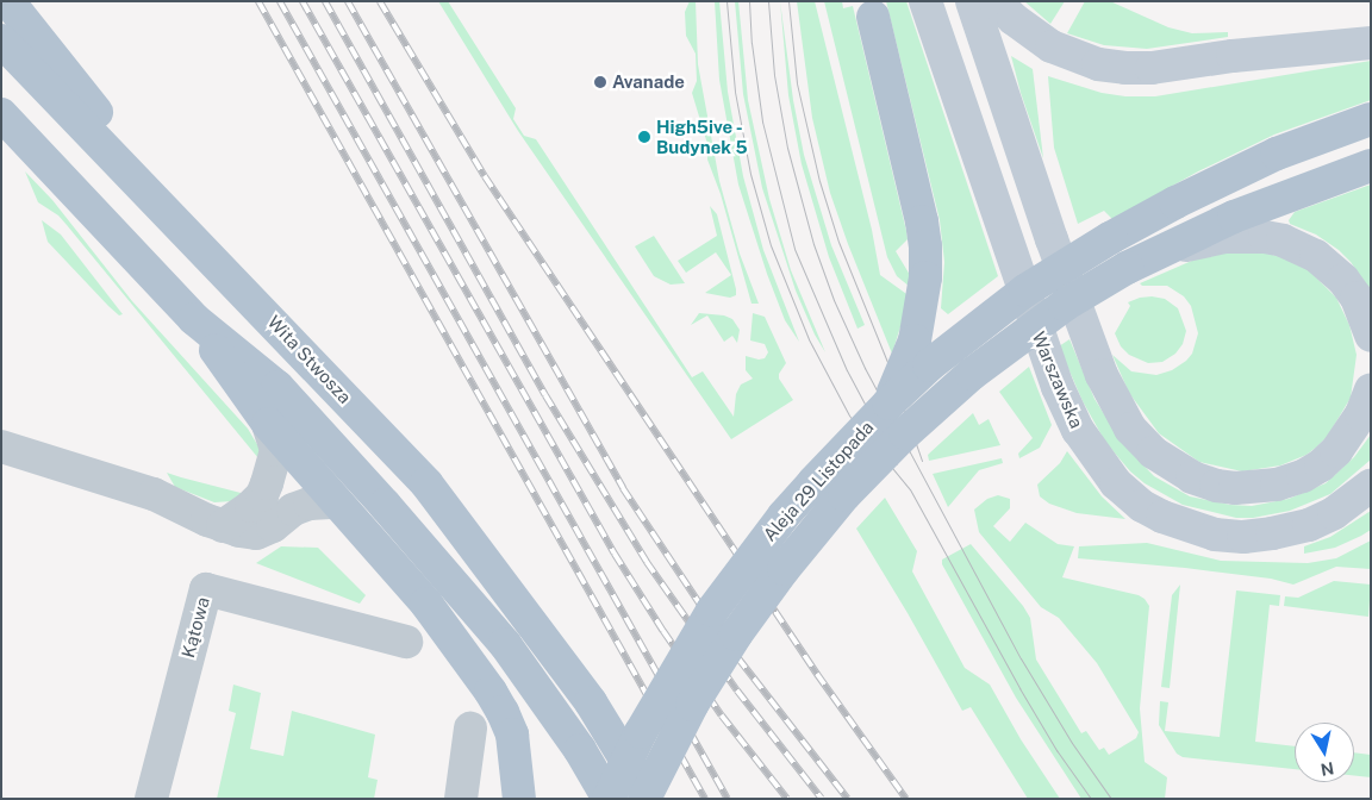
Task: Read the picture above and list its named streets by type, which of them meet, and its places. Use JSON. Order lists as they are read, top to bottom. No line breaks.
{"streets":{"main road":["Wita Stwosza","Aleja 29 Listopada"],"street":["Warszawska","Kątowa"]},"places":["Avanade","High5ive - Budynek 5"],"north":"bottom"}
